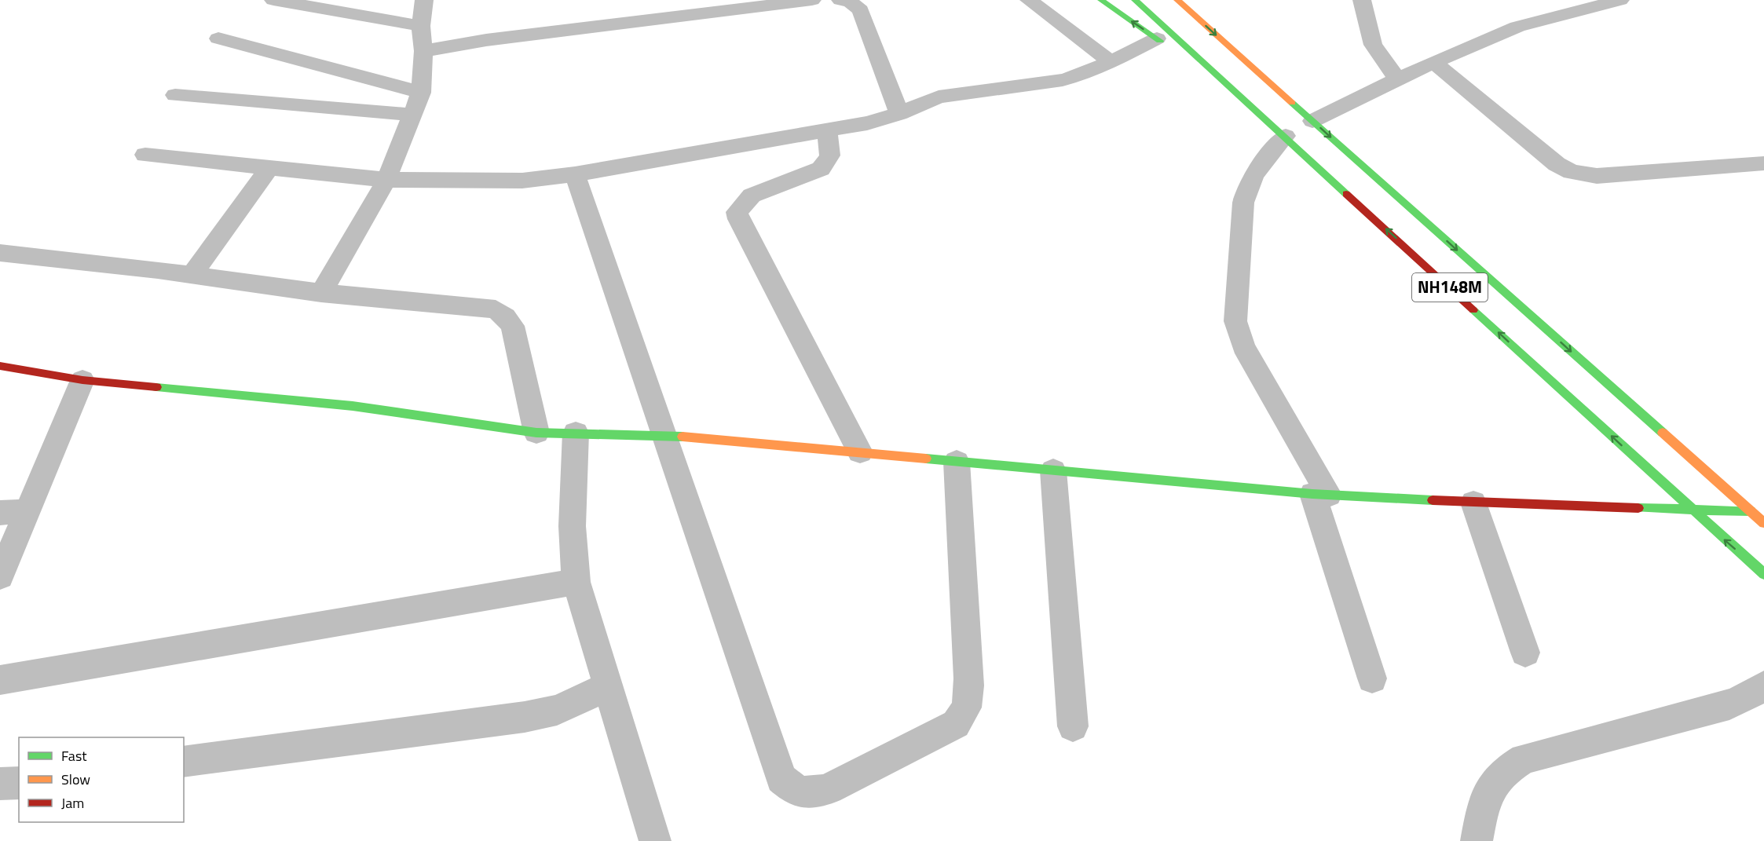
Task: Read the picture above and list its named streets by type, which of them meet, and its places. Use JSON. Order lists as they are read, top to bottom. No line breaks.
{"streets":{"main road":["NH148M"]},"legend":["Fast","Slow","Jam"]}
